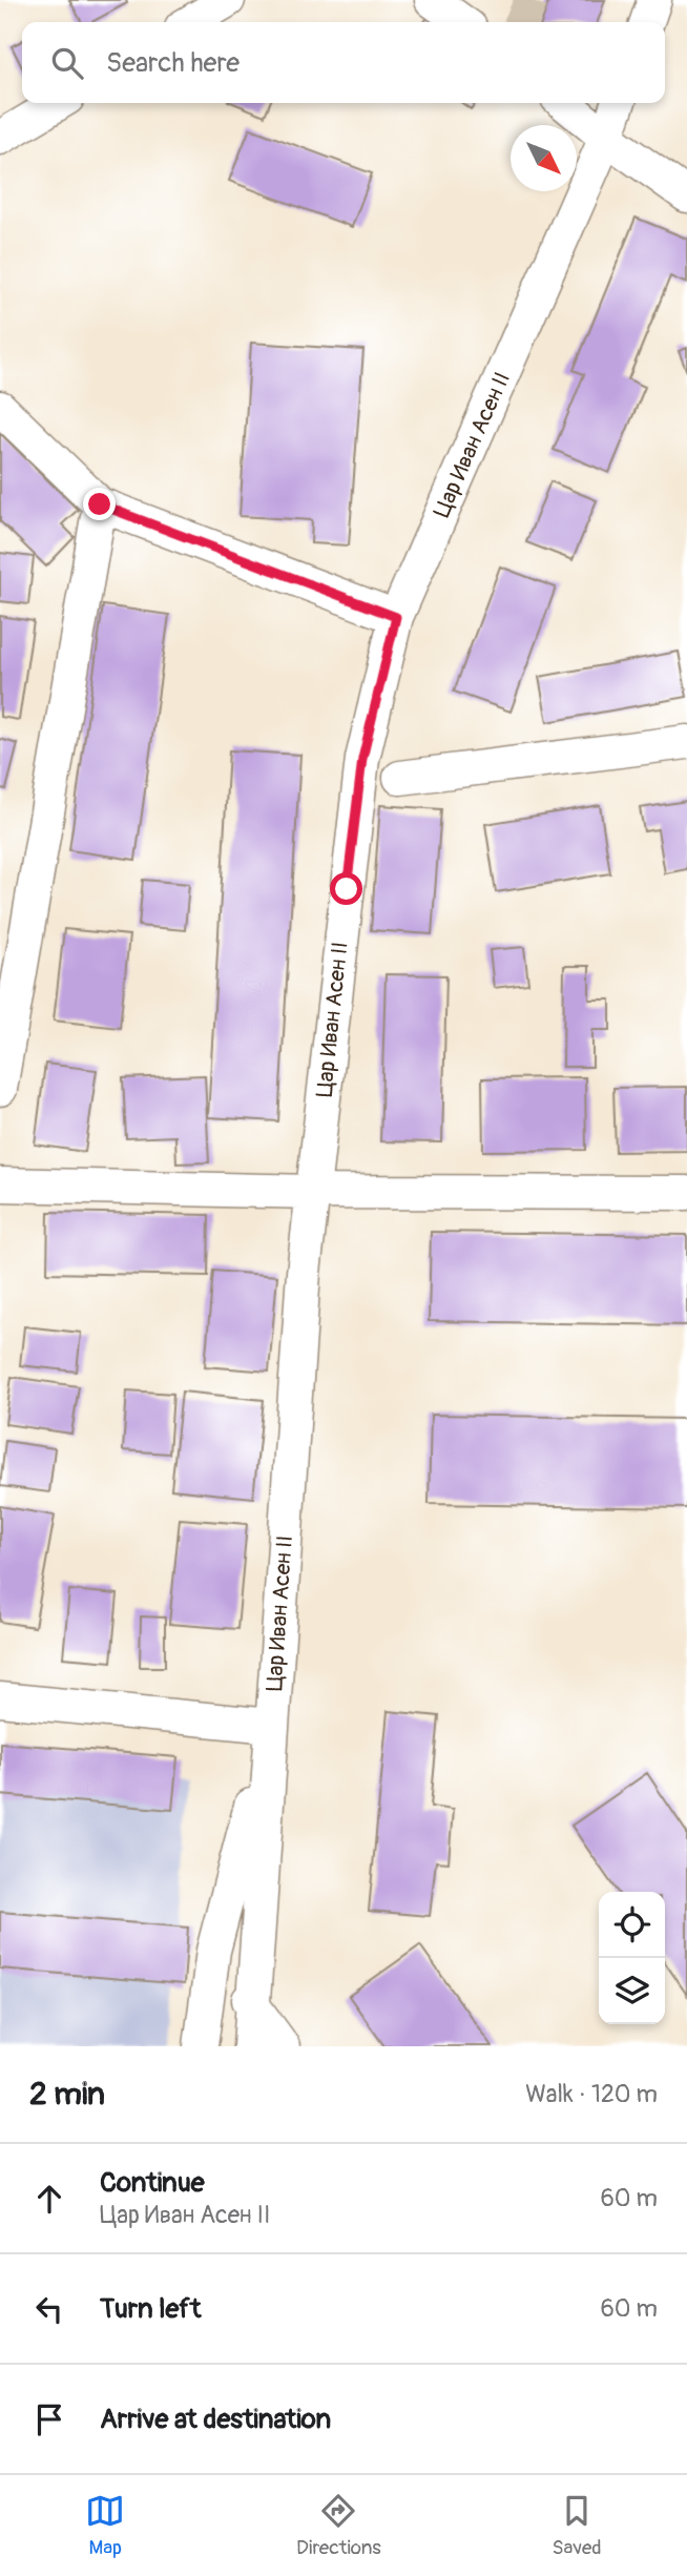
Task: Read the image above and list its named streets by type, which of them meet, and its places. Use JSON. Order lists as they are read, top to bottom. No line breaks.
{"streets":{"street":["Цар Иван Асен II"]},"north":"bottom right","page":{"search":"Search here","heading":["2 min","Walk · 120 m"],"list":[["Continue","Цар Иван Асен II","60 m"],["Turn left","60 m"],"Arrive at destination"],"nav":["Map","Directions","Saved"]}}
